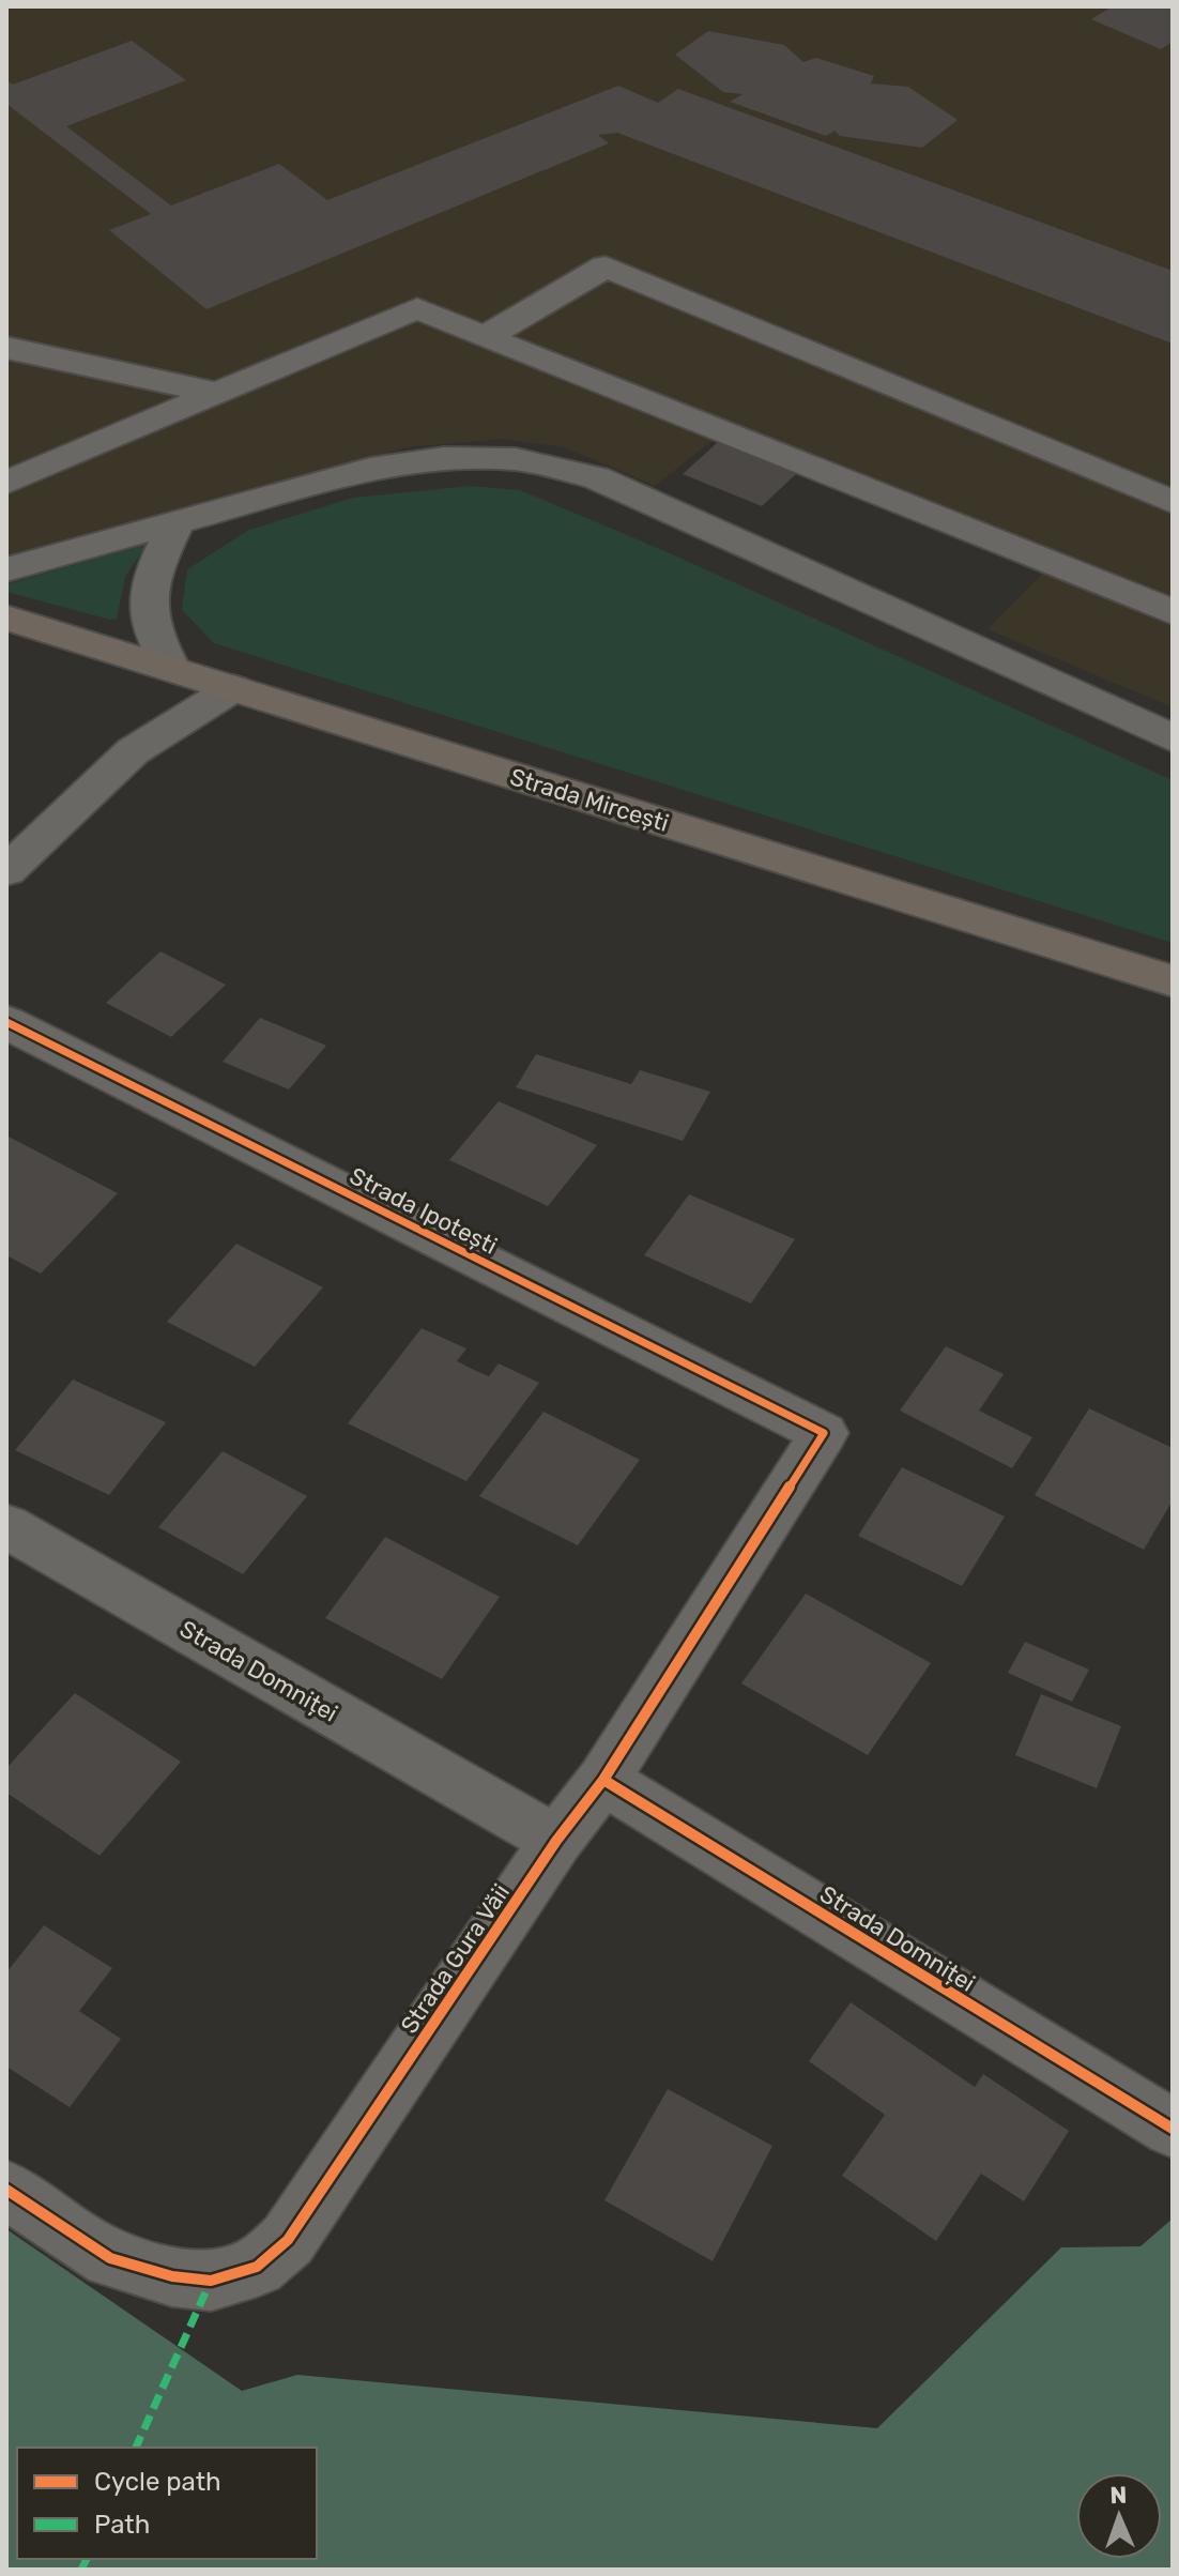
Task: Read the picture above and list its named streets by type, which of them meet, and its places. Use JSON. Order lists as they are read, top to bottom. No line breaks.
{"streets":{"main road":["Strada Mircești"],"street":["Strada Ipotești","Strada Domniței","Strada Gura Văii"]},"crossings":[["Strada Ipotești","Strada Gura Văii"],["Strada Domniței","Strada Gura Văii"]],"legend":["Cycle path","Path"],"north":"top"}
